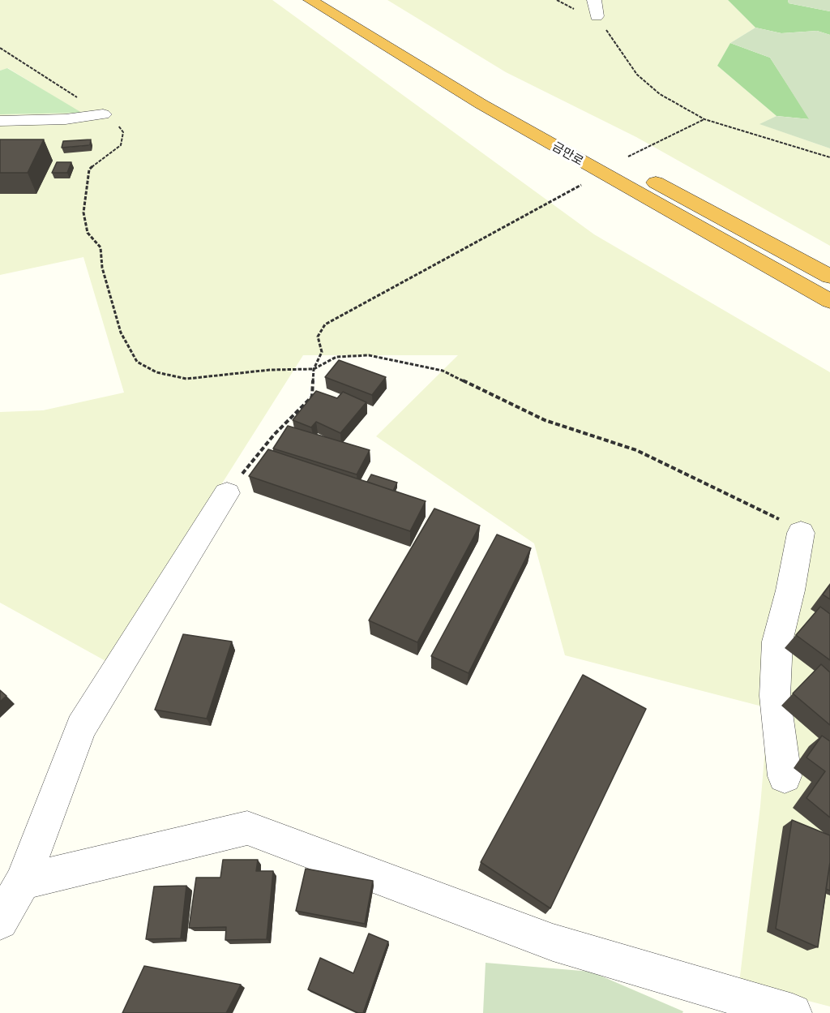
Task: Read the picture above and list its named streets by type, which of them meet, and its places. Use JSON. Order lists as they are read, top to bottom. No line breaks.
{"streets":{"highway":["금만로"]}}
